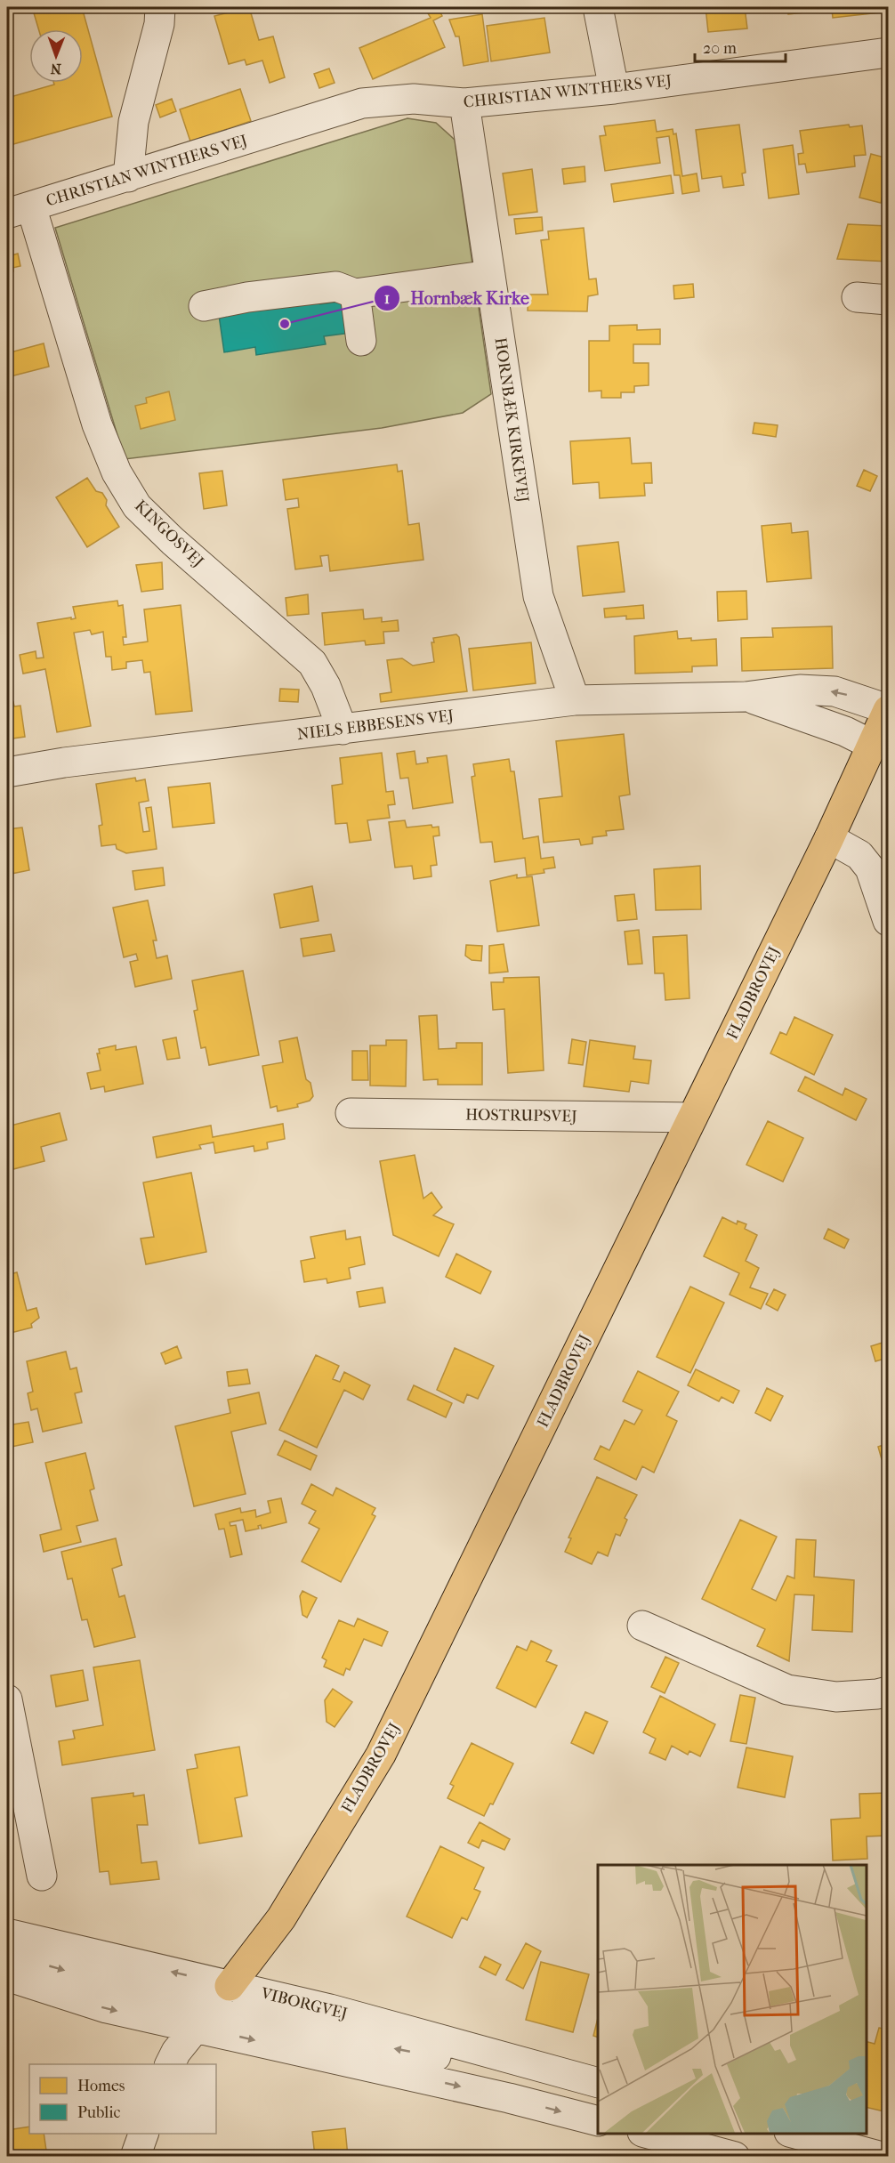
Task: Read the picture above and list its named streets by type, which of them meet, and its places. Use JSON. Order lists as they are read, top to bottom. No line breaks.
{"streets":{"main road":["FLADBROVEJ"],"street":["CHRISTIAN WINTHERS VEJ","HORNBÆK KIRKEVEJ","KINGOSVEJ","NIELS EBBESENS VEJ","HOSTRUPSVEJ","VIBORGVEJ"]},"crossings":[["CHRISTIAN WINTHERS VEJ","HORNBÆK KIRKEVEJ"],["CHRISTIAN WINTHERS VEJ","KINGOSVEJ"],["HORNBÆK KIRKEVEJ","NIELS EBBESENS VEJ"],["KINGOSVEJ","NIELS EBBESENS VEJ"],["NIELS EBBESENS VEJ","FLADBROVEJ"],["FLADBROVEJ","HOSTRUPSVEJ"],["FLADBROVEJ","VIBORGVEJ"]],"places":["Hornbæk Kirke"],"legend":["Homes","Public"],"scale_bar":"20 m","north":"bottom"}
